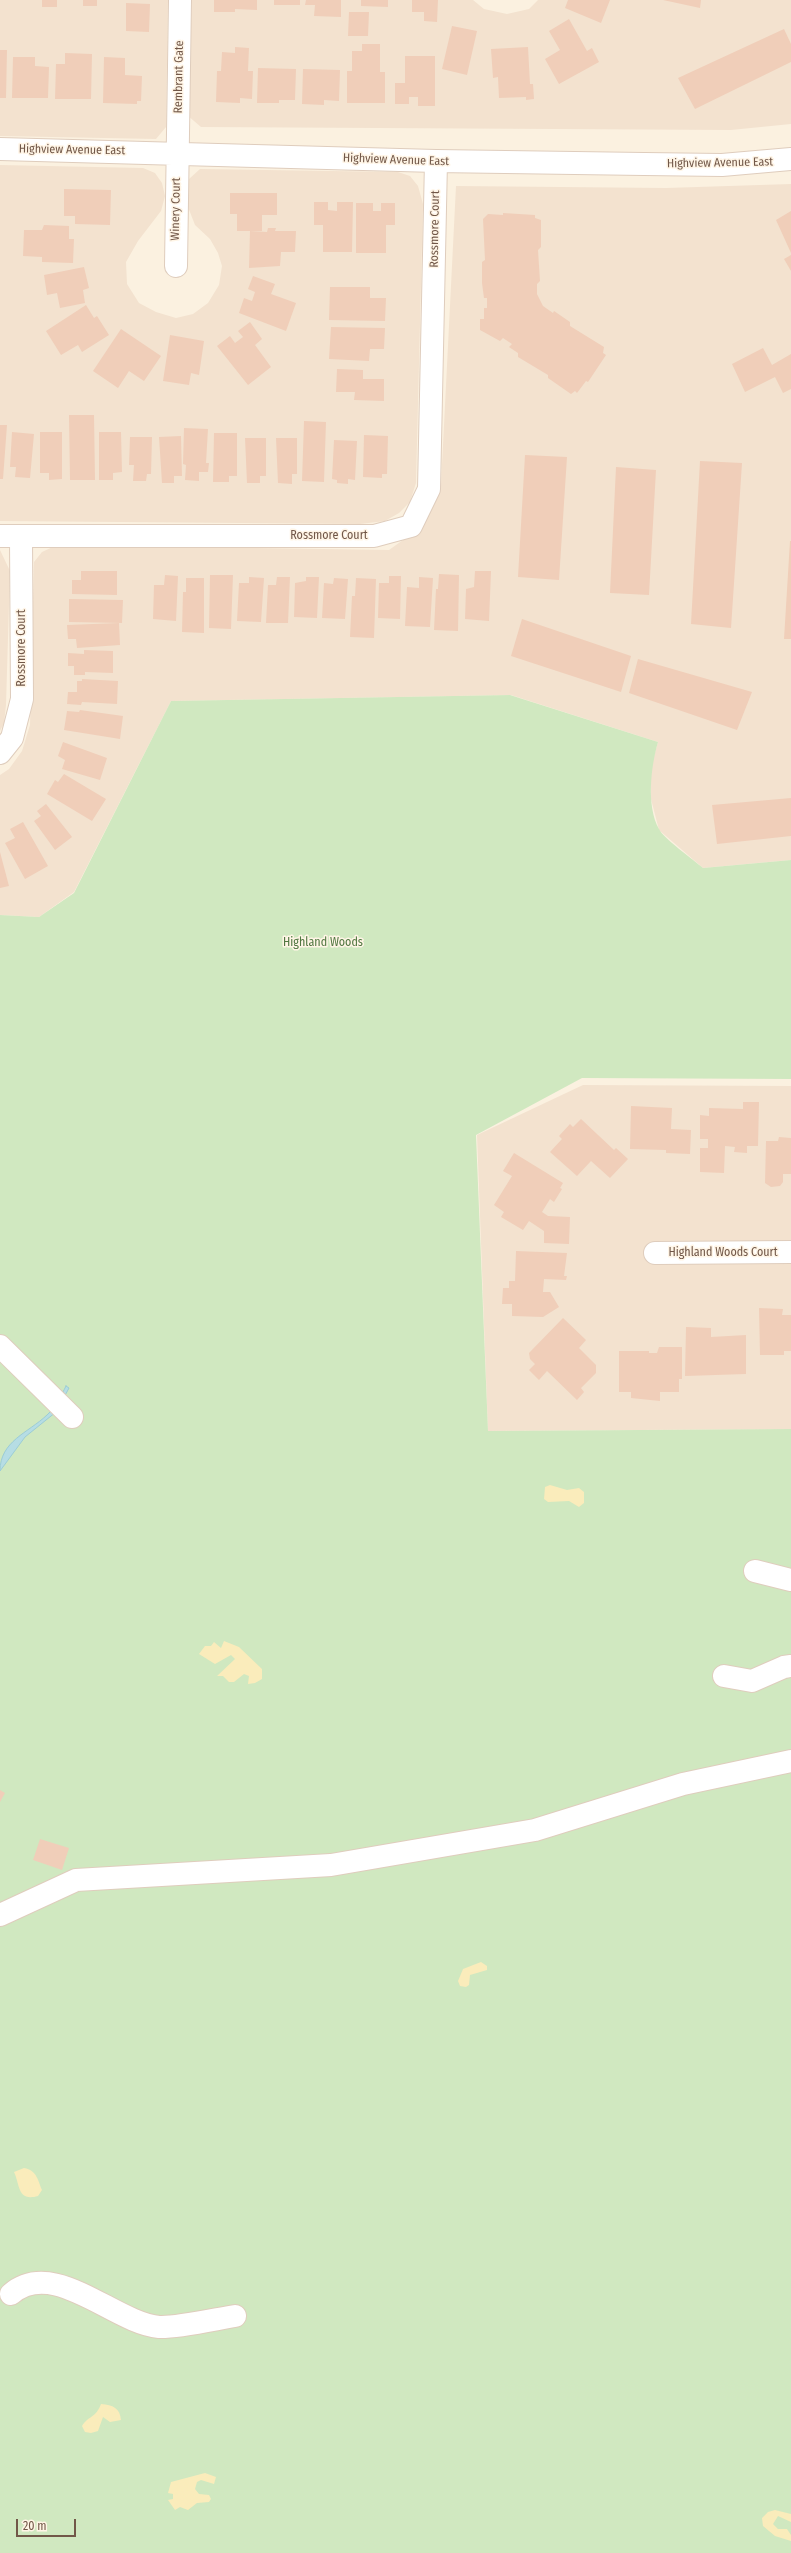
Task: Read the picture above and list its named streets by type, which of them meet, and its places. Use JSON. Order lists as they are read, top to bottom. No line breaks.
{"streets":{"street":["Rembrant Gate","Highview Avenue East","Winery Court","Rossmore Court","Highland Woods Court"]},"crossings":[["Rembrant Gate","Highview Avenue East"],["Rembrant Gate","Winery Court"],["Highview Avenue East","Winery Court"],["Highview Avenue East","Rossmore Court"]],"parks":["Highland Woods"],"scale_bar":"20 m"}
